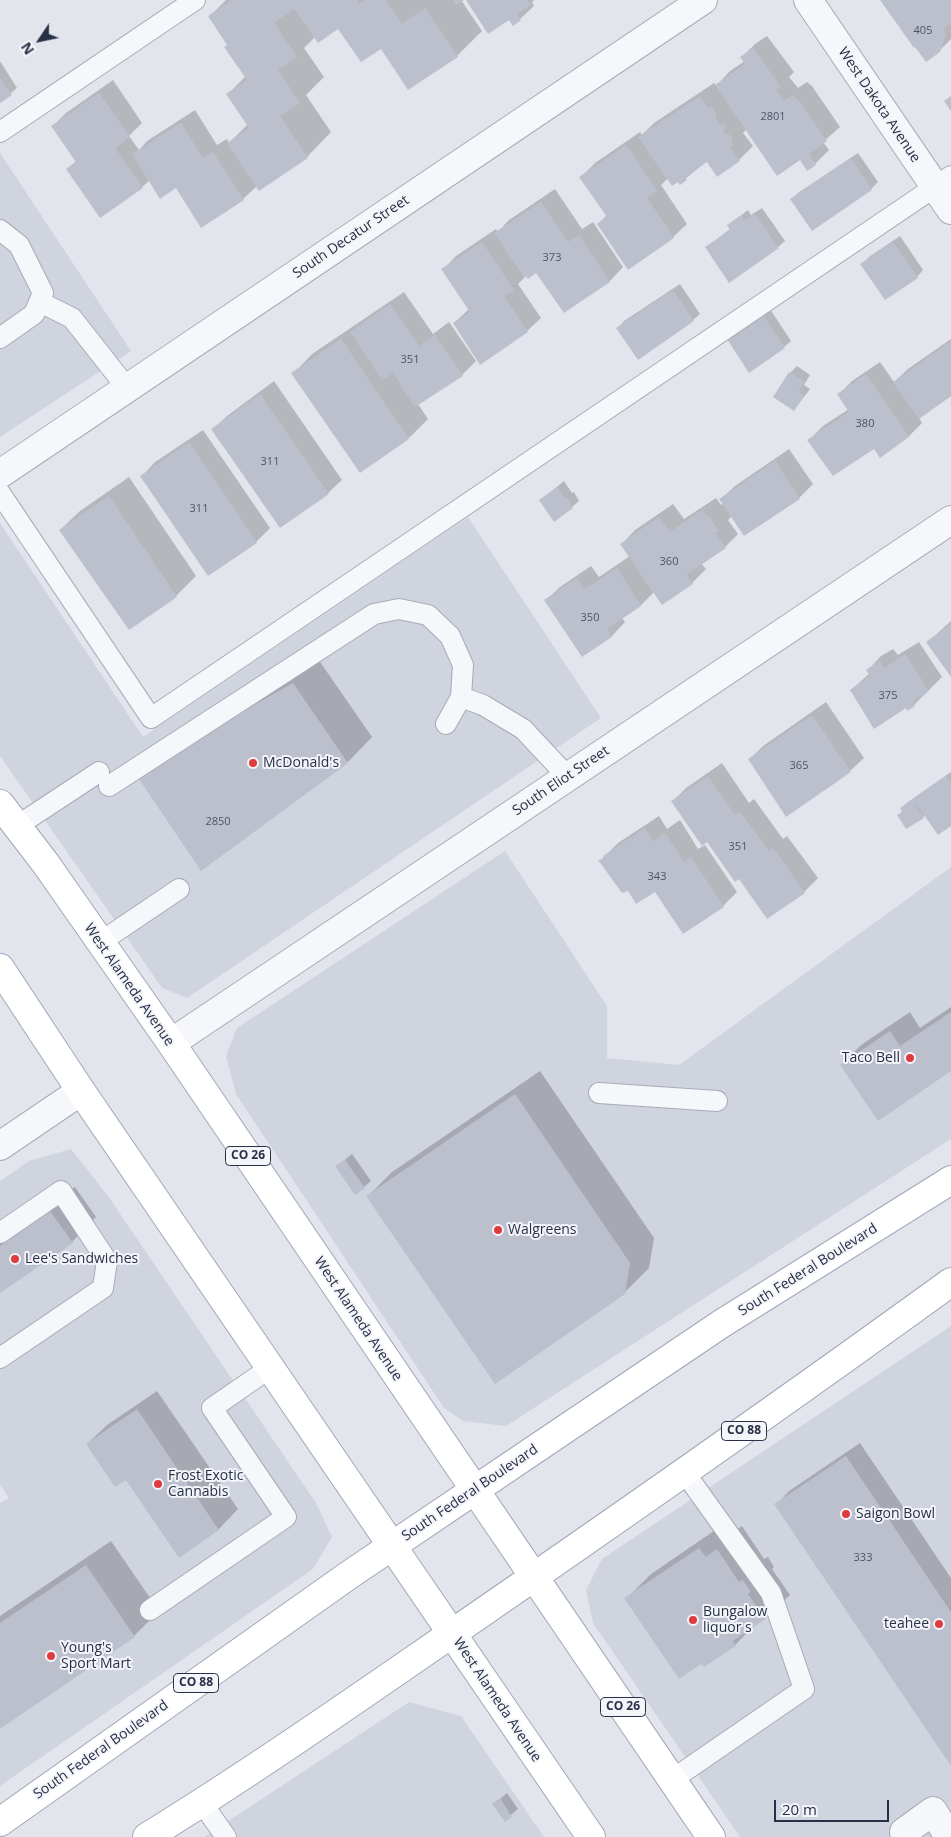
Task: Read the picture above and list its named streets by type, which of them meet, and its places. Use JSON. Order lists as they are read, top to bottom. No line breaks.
{"streets":{"main road":["West Alameda Avenue","CO 26","South Federal Boulevard","CO 88"],"street":["West Dakota Avenue","South Decatur Street","South Eliot Street"]},"crossings":[["South Eliot Street","West Alameda Avenue"],["West Alameda Avenue","South Federal Boulevard"],["West Alameda Avenue","CO 88"]],"places":["McDonald's","Taco Bell","Walgreens","Lee's Sandwiches","Frost Exotic Cannabis","Saigon Bowl","Bungalow liquor s","teahee","Young's Sport Mart"],"house_numbers":["405","2801","373","351","380","311","311","360","350","375","365","2850","351","343","333"],"scale_bar":"20 m","north":"bottom left"}
